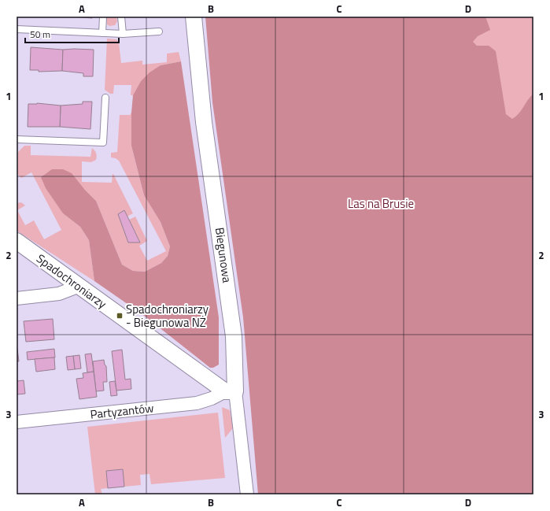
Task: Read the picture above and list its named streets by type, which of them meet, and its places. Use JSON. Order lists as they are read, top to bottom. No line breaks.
{"streets":{"street":["Biegunowa","Spadochroniarzy","Partyzantów"]},"crossings":[["Biegunowa","Spadochroniarzy"],["Biegunowa","Partyzantów"],["Spadochroniarzy","Partyzantów"]],"parks":["Las na Brusie"],"places":{"transit":["Spadochroniarzy - Biegunowa NŻ"]},"scale_bar":"50 m","grid":{"columns":["A","B","C","D"],"rows":["1","2","3"]}}
